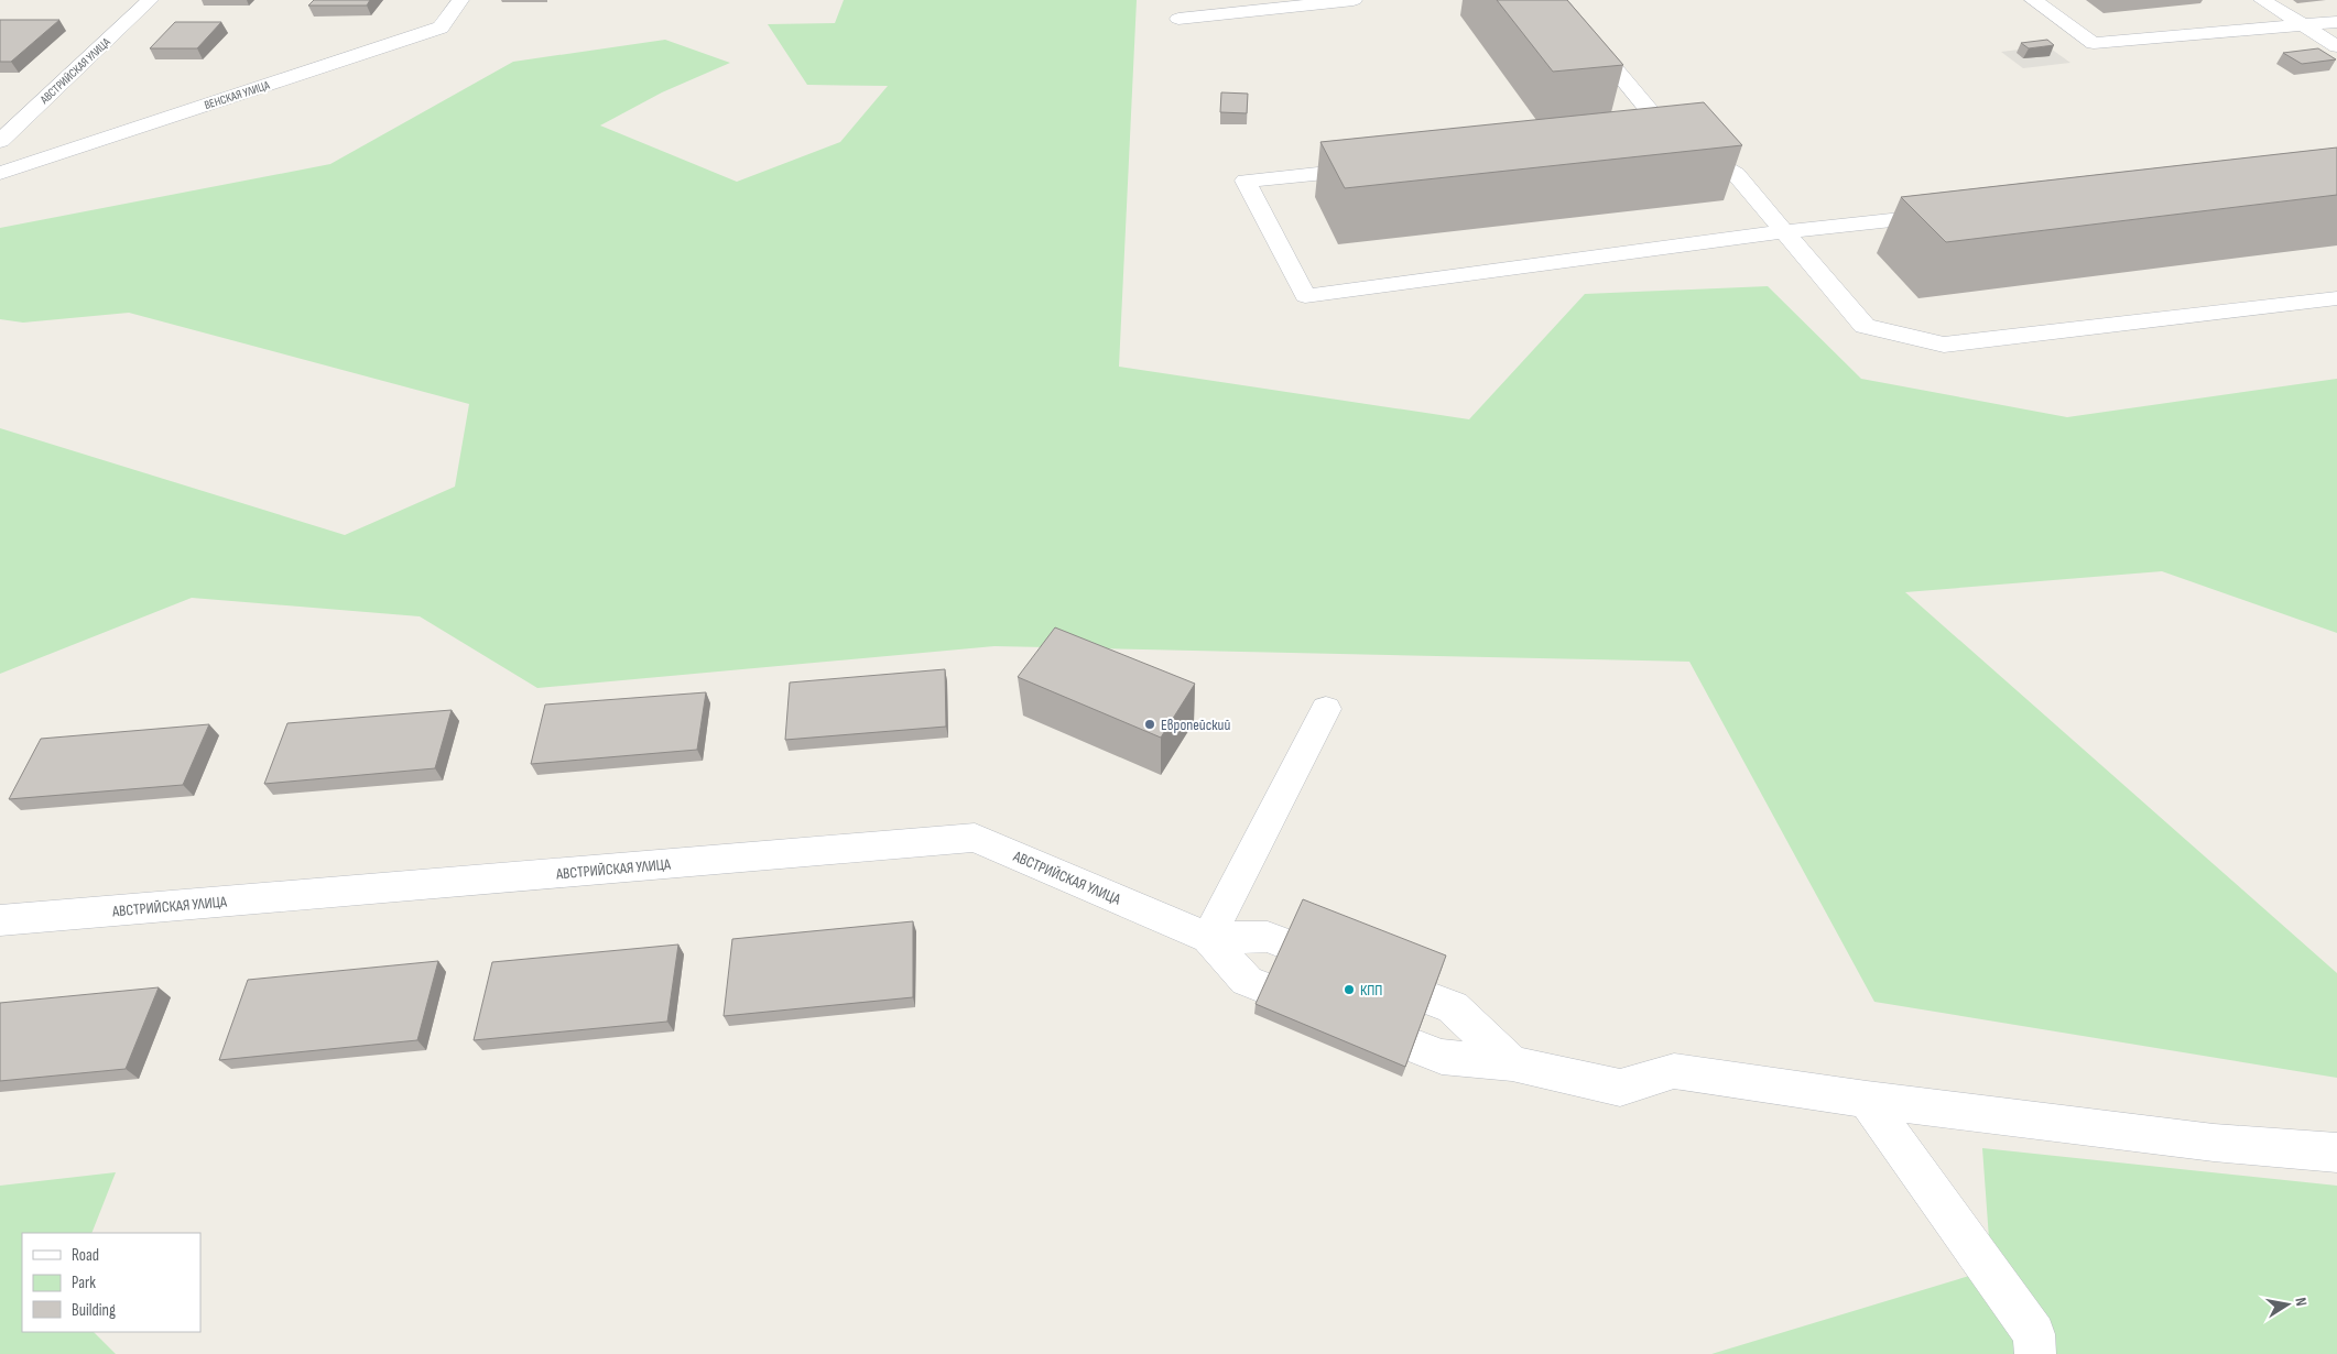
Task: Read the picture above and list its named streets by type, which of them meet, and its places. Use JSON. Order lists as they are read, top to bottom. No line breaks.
{"streets":{"street":["АВСТРИЙСКАЯ УЛИЦА","ВЕНСКАЯ УЛИЦА"]},"places":["Европейский","КПП"],"legend":["Road","Park","Building"],"north":"right"}
